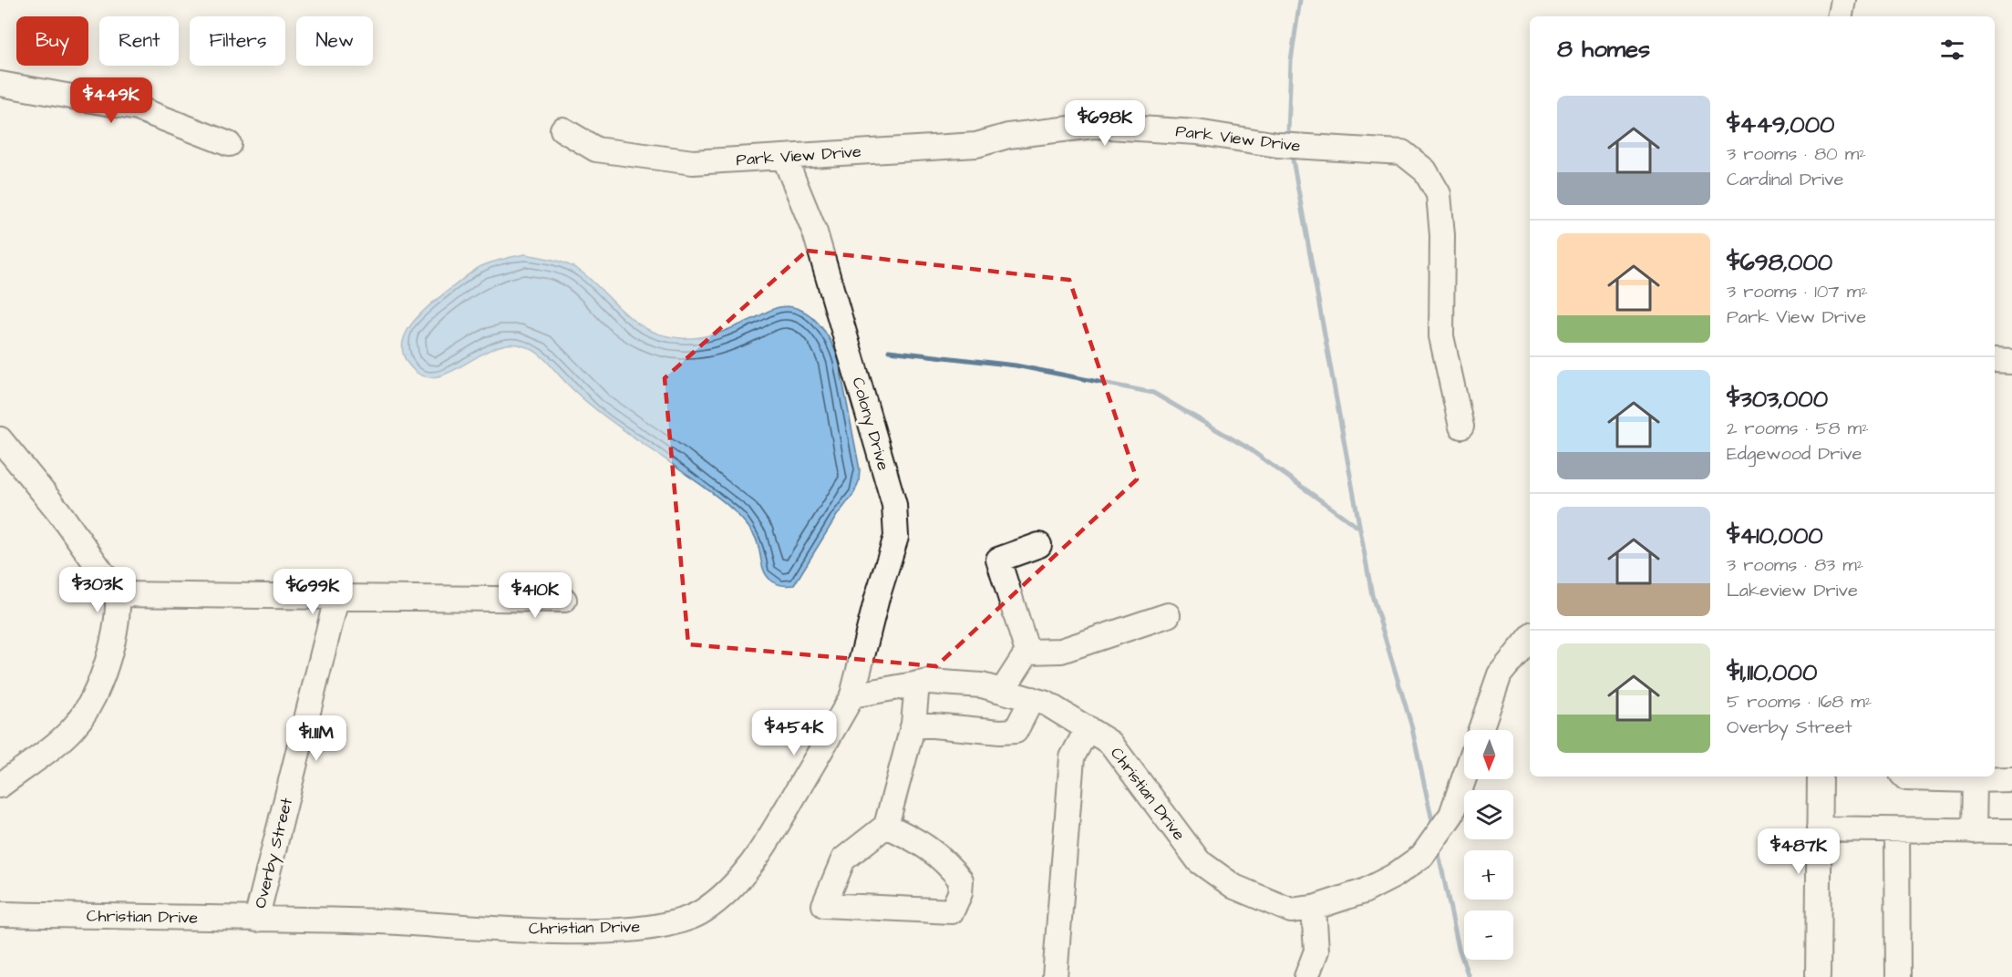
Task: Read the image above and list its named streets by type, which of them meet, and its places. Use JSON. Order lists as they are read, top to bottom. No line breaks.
{"streets":{"street":["Park View Drive","Colony Drive","Christian Drive","Overby Street"]},"crossings":[["Park View Drive","Colony Drive"],["Colony Drive","Christian Drive"],["Christian Drive","Overby Street"]],"north":"bottom","page":{"chip":["Buy","Rent","Filters","New"],"heading":"8 homes","price":["$449K","$698K","$303K","$699K","$410K","$454K","$1.11M","$487K"],"list":[{"name":"$449,000","note":"3 rooms · 80 m² · Cardinal Drive"},{"name":"$698,000","note":"3 rooms · 107 m² · Park View Drive"},{"name":"$303,000","note":"2 rooms · 58 m² · Edgewood Drive"},{"name":"$410,000","note":"3 rooms · 83 m² · Lakeview Drive"},{"name":"$1,110,000","note":"5 rooms · 168 m² · Overby Street"}],"map_buttons":["+","−"]}}
